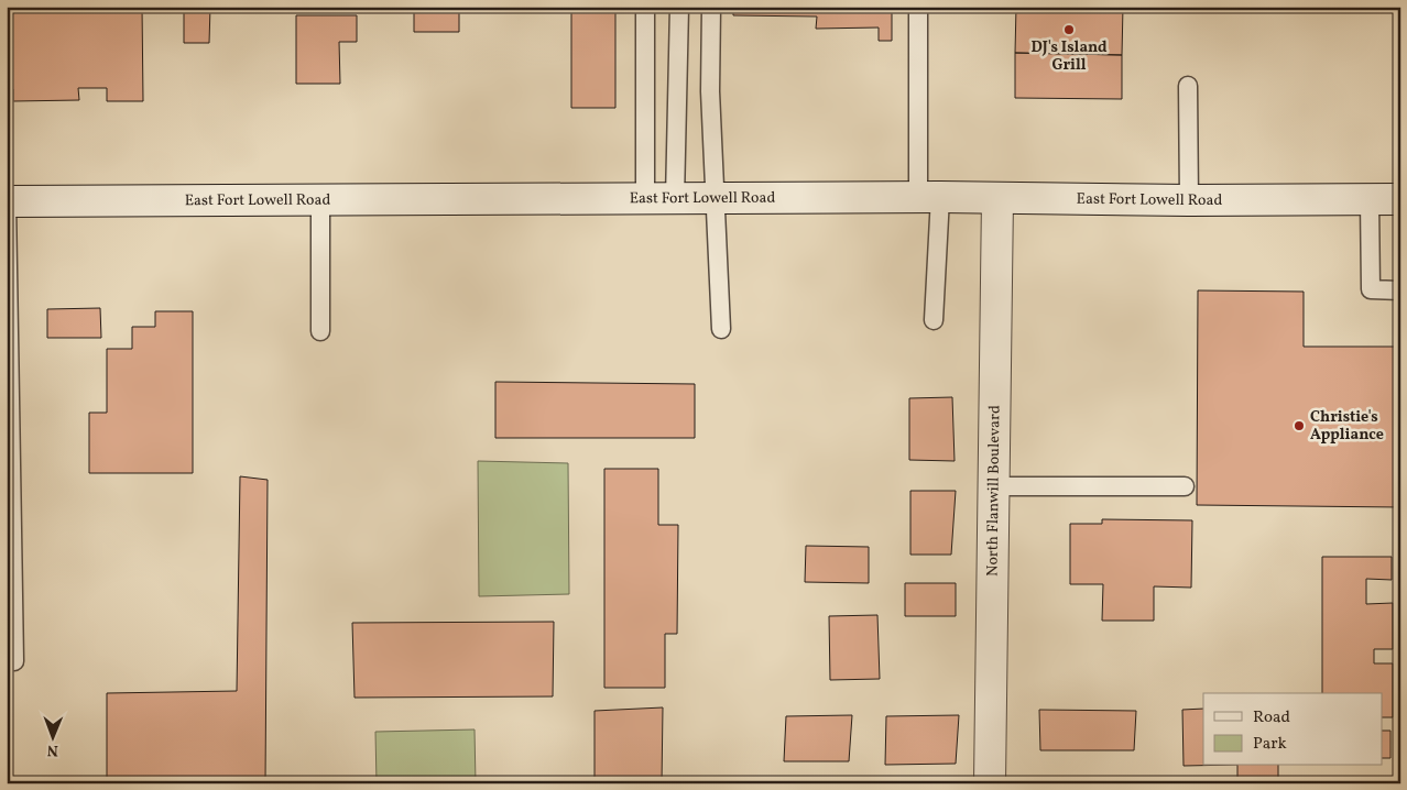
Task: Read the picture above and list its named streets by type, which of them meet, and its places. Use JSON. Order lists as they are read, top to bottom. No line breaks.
{"streets":{"main road":["East Fort Lowell Road","North Flanwill Boulevard"]},"crossings":[["East Fort Lowell Road","North Flanwill Boulevard"]],"places":["DJ's Island Grill","Christie's Appliance"],"legend":["Road","Park"],"north":"bottom"}
